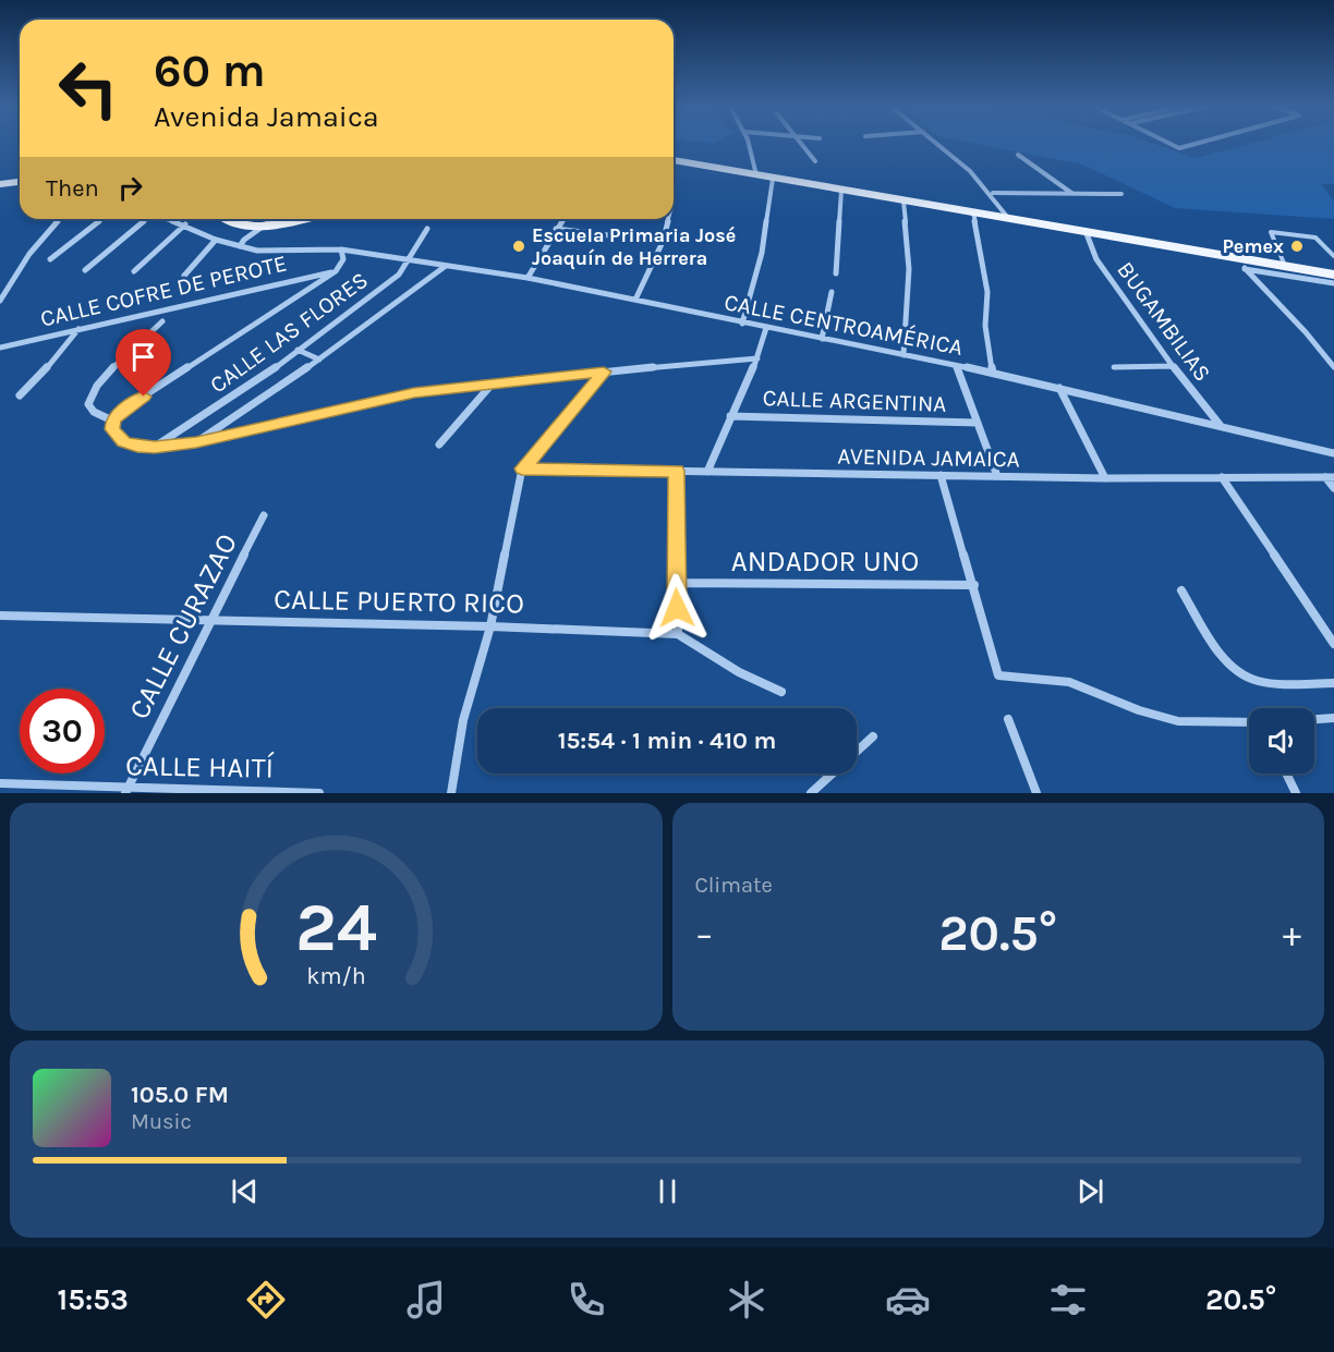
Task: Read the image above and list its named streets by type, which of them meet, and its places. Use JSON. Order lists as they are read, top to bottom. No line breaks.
{"streets":{"street":["CALLE COFRE DE PEROTE","BUGAMBILIAS","CALLE CENTROAMÉRICA","CALLE LAS FLORES","CALLE ARGENTINA","AVENIDA JAMAICA","ANDADOR UNO","CALLE PUERTO RICO","CALLE CURAZAO","CALLE HAITÍ"]},"crossings":[["BUGAMBILIAS","CALLE CENTROAMÉRICA"],["CALLE CENTROAMÉRICA","CALLE LAS FLORES"],["CALLE PUERTO RICO","CALLE CURAZAO"],["CALLE CURAZAO","CALLE HAITÍ"]],"places":["Escuela Primaria José Joaquín de Herrera","Pemex"],"page":{"turn":["60 m","Avenida Jamaica"],"then":"Then","limit":"30","trip":"15:54 · 1 min · 410 m","tile":"Climate","heat":["−","20.5°","+"],"song":["105.0 FM","Music"],"tabs":["15:53","20.5°"],"gauge":["24","km/h"]}}
